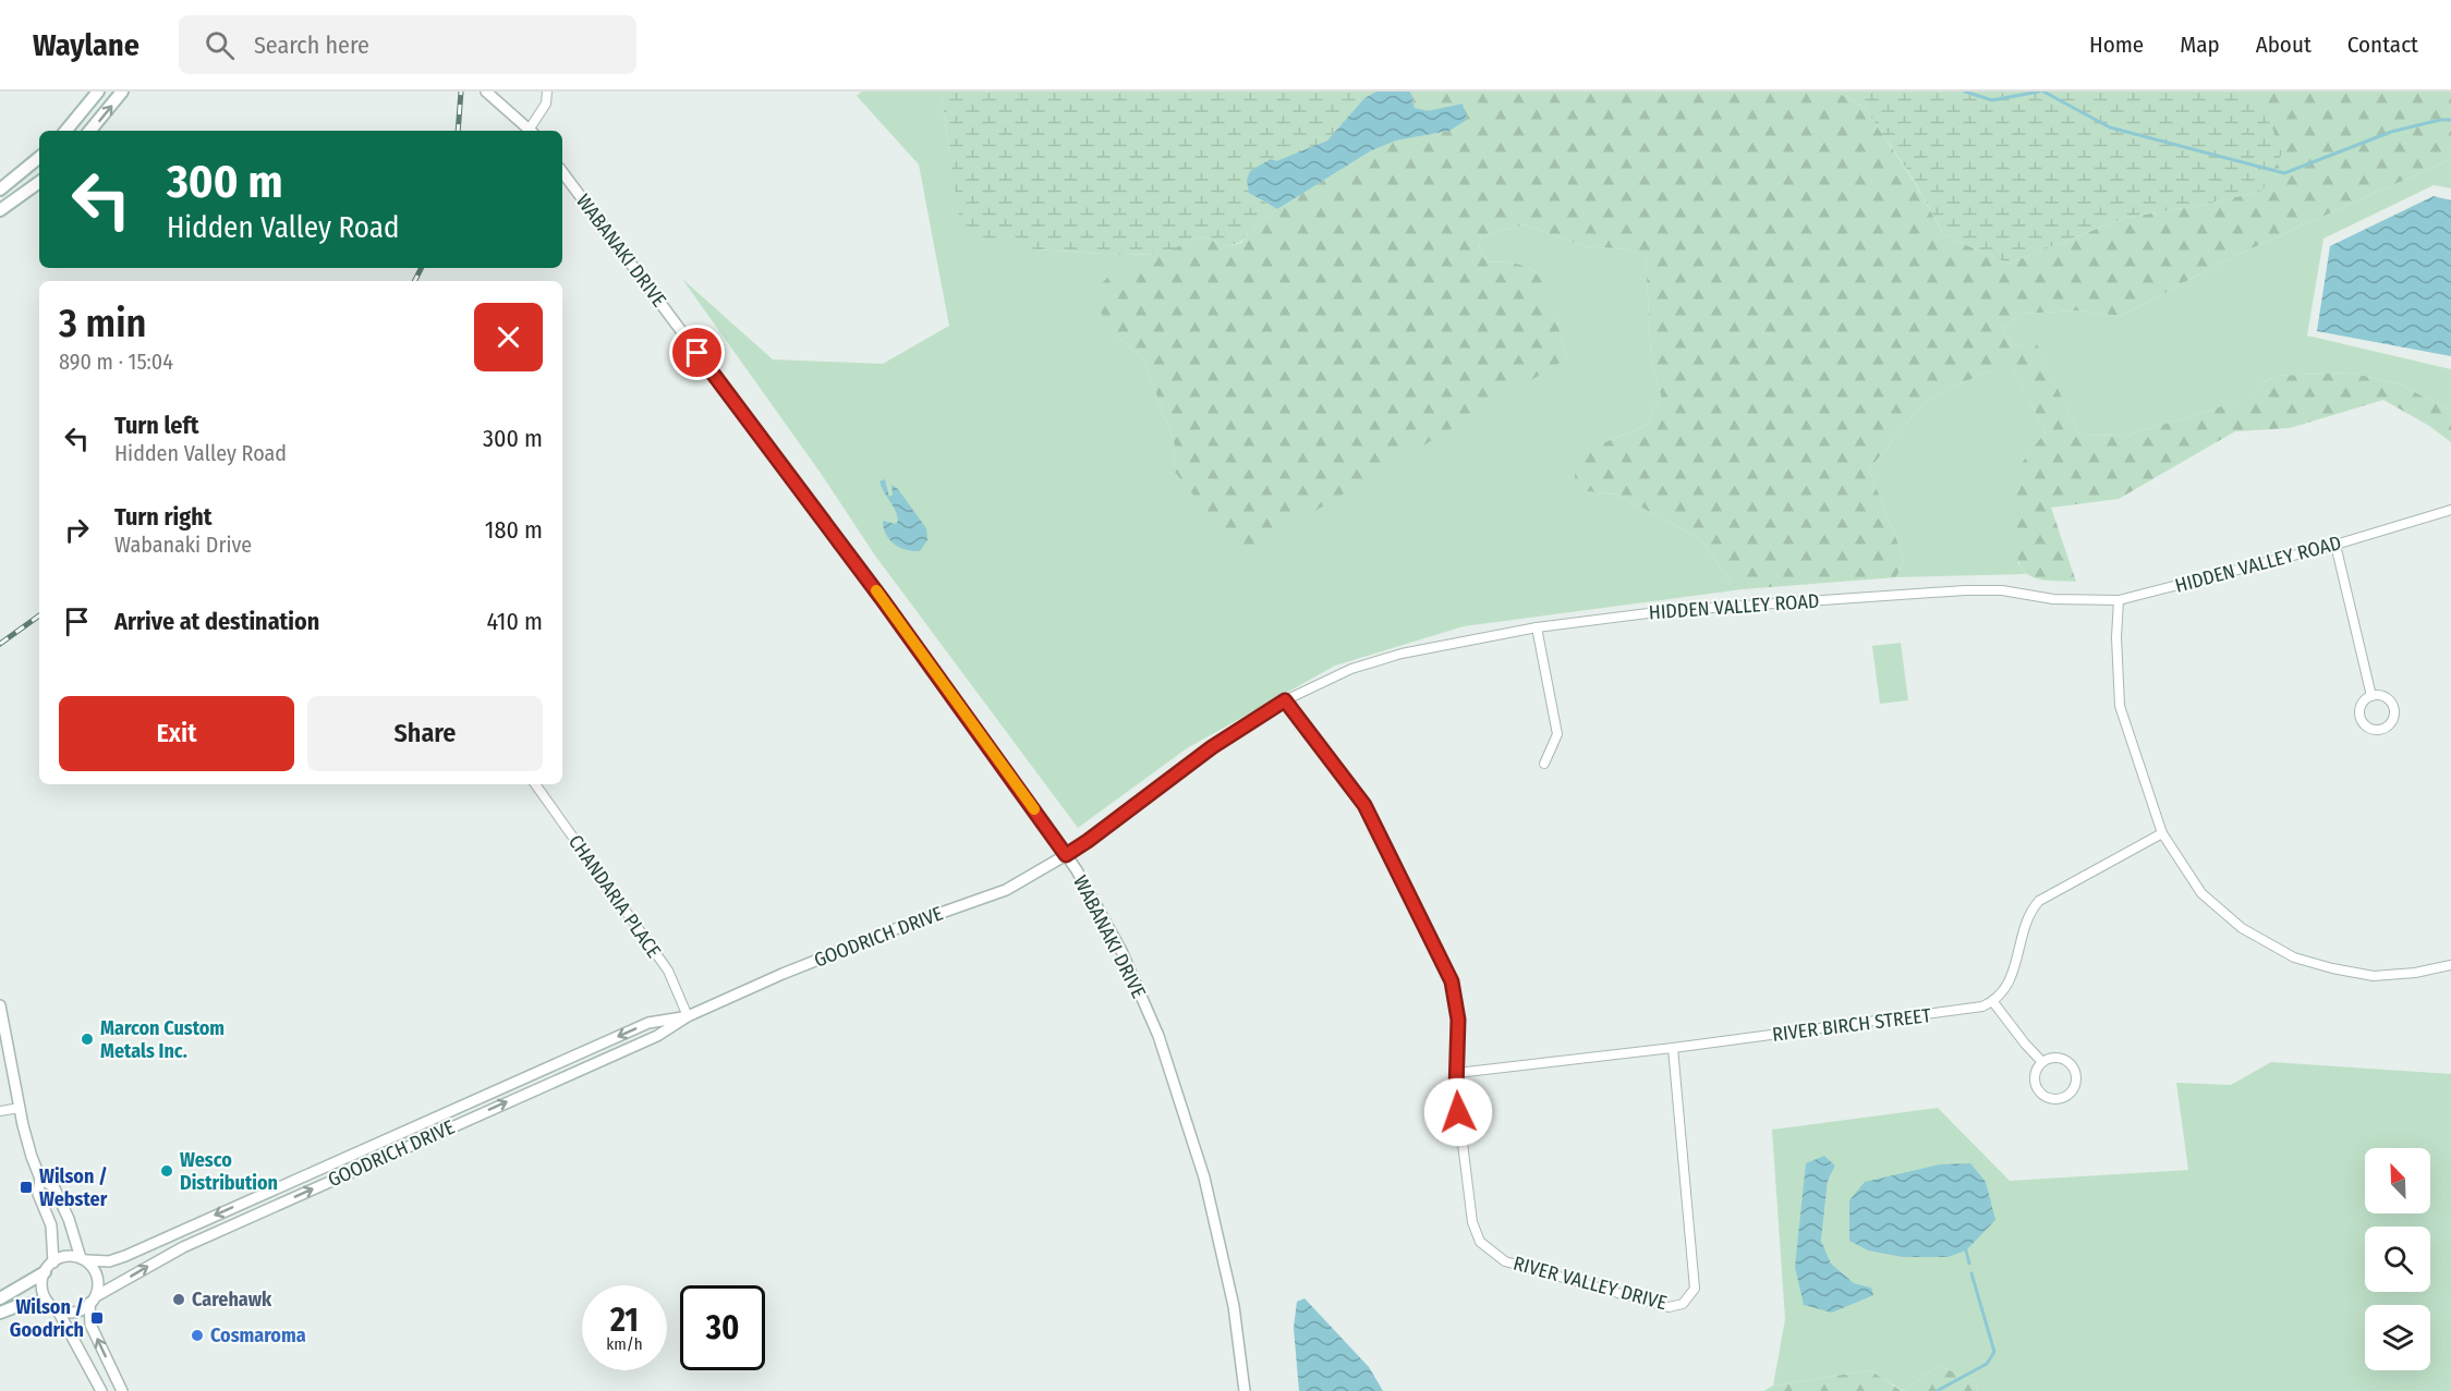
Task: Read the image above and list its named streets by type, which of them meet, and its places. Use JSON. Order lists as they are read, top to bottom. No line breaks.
{"streets":{"street":["WABANAKI DRIVE","HIDDEN VALLEY ROAD","CHANDARIA PLACE","GOODRICH DRIVE","RIVER BIRCH STREET","RIVER VALLEY DRIVE"]},"crossings":[["WABANAKI DRIVE","HIDDEN VALLEY ROAD"],["WABANAKI DRIVE","GOODRICH DRIVE"],["HIDDEN VALLEY ROAD","GOODRICH DRIVE"],["HIDDEN VALLEY ROAD","RIVER VALLEY DRIVE"],["CHANDARIA PLACE","GOODRICH DRIVE"],["RIVER BIRCH STREET","RIVER VALLEY DRIVE"]],"places":{"other":["Marcon Custom Metals Inc.","Wesco Distribution","Carehawk","Cosmaroma"],"transit":["Wilson / Webster","Wilson / Goodrich"]},"north":"top left","page":{"header":"Waylane","search":"Search here","nav":["Home","Map","About","Contact"],"turn":["300 m","Hidden Valley Road"],"heading":["3 min","890 m · 15:04"],"list":[{"name":"Turn left","note":"Hidden Valley Road","value":"300 m"},{"name":"Turn right","note":"Wabanaki Drive","value":"180 m"},{"name":"Arrive at destination","value":"410 m"}],"buttons":["Exit","Share"],"speed":"21 km/h","limit":"30"}}
